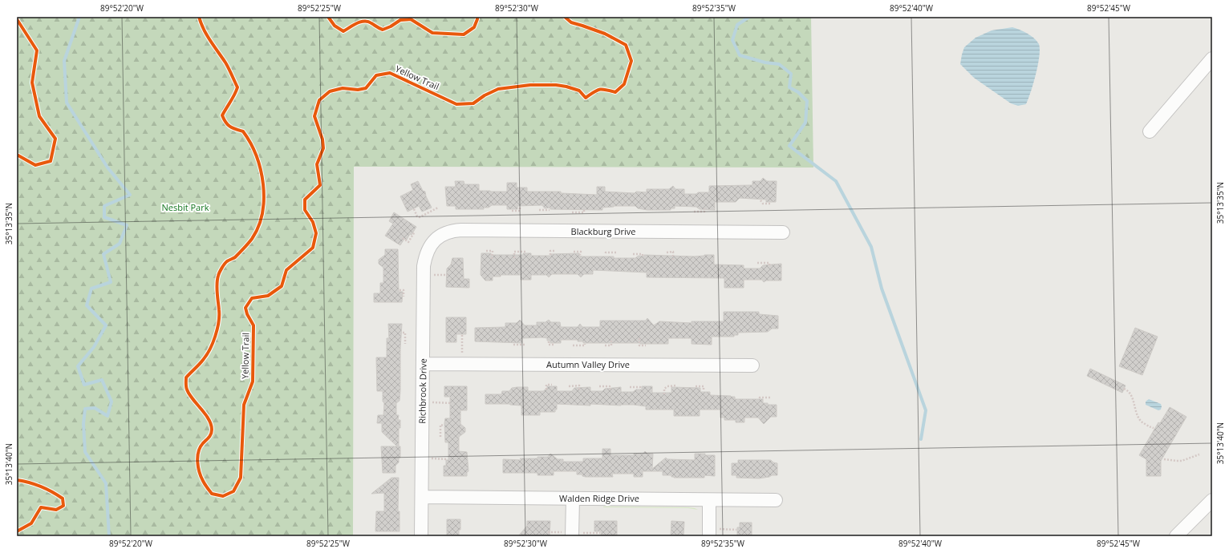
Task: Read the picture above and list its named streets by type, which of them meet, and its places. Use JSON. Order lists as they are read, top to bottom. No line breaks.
{"streets":{"street":["Blackburg Drive","Autumn Valley Drive","Richbrook Drive","Walden Ridge Drive"],"cycle path":["Yellow Trail"]},"crossings":[["Blackburg Drive","Richbrook Drive"],["Autumn Valley Drive","Richbrook Drive"],["Richbrook Drive","Walden Ridge Drive"]],"parks":["Nesbit Park"],"coordinates":["89°52'20\"W","89°52'25\"W","89°52'30\"W","89°52'35\"W","89°52'40\"W","89°52'45\"W","35°13'35\"N","35°13'40\"N"]}
